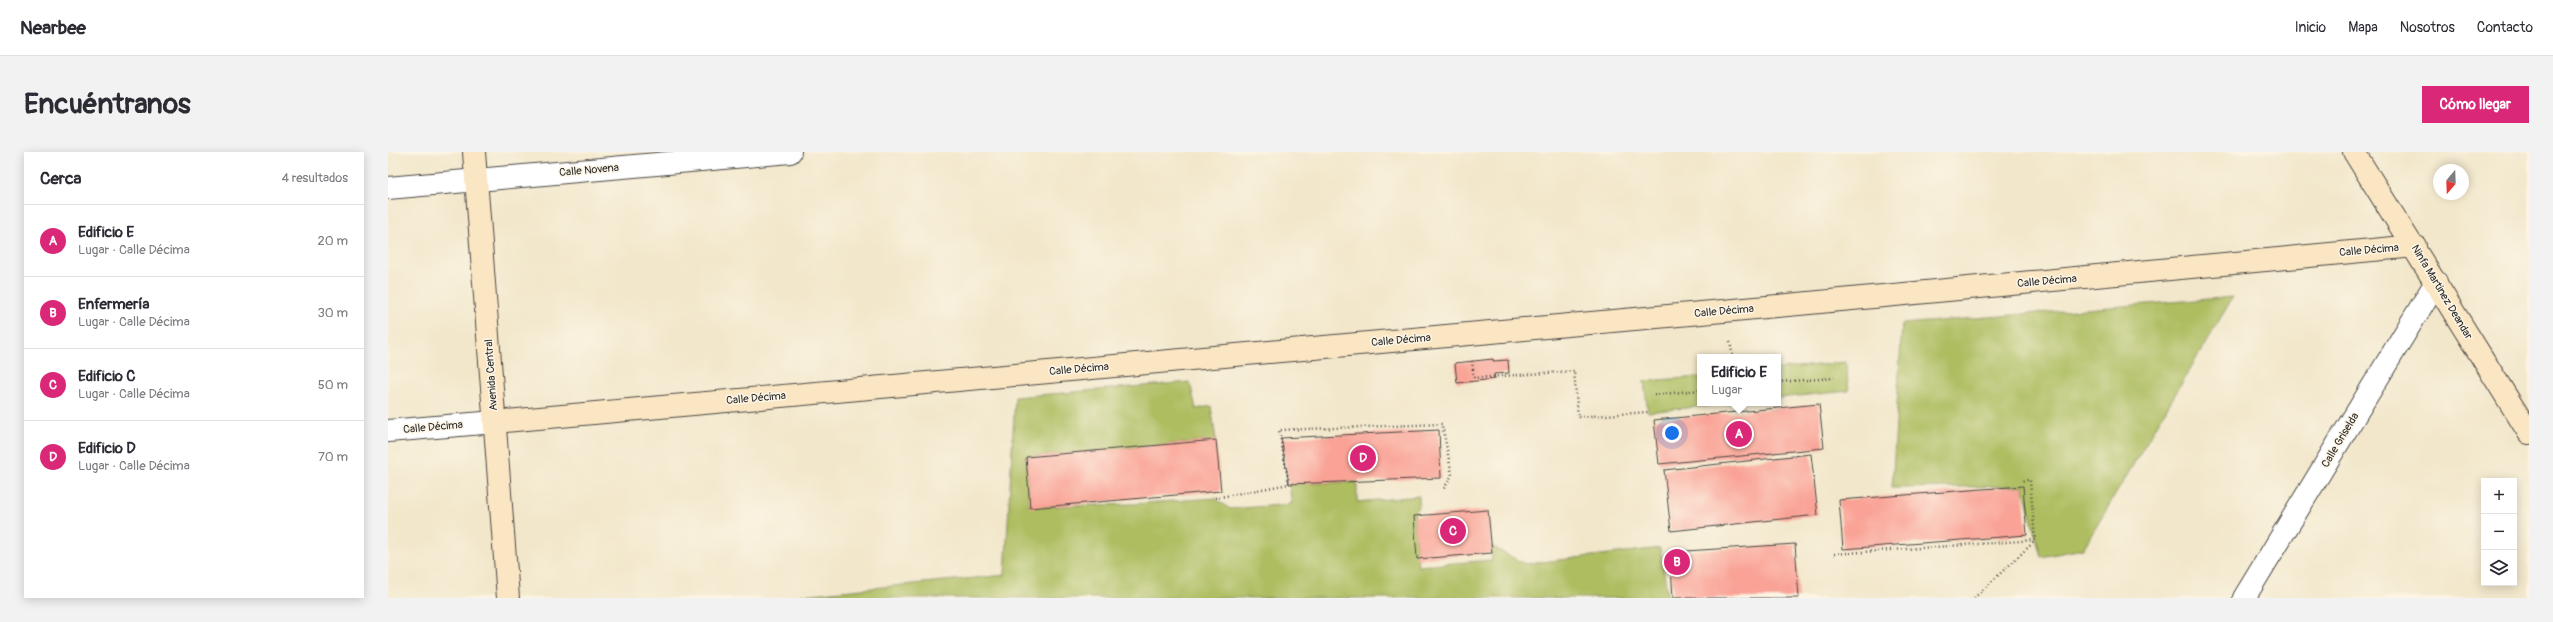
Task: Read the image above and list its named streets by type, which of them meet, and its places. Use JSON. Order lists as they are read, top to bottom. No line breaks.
{"streets":{"street":["Calle Novena","Calle Décima","Ninfa Martinez Deandar","Avenida Central","Calle Griselda"]},"crossings":[["Calle Novena","Avenida Central"],["Calle Décima","Ninfa Martinez Deandar"],["Calle Décima","Avenida Central"],["Ninfa Martinez Deandar","Calle Griselda"]],"north":"bottom","page":{"header":"Nearbee","nav":["Inicio","Mapa","Nosotros","Contacto"],"buttons":"Cómo llegar","title":"Encuéntranos","heading":["Cerca","4 resultados"],"list":[{"mark":"A","name":"Edificio E","note":"Lugar · Calle Décima","value":"20 m"},{"mark":"B","name":"Enfermería","note":"Lugar · Calle Décima","value":"30 m"},{"mark":"C","name":"Edificio C","note":"Lugar · Calle Décima","value":"50 m"},{"mark":"D","name":"Edificio D","note":"Lugar · Calle Décima","value":"70 m"}],"popup":["Edificio E","Lugar"],"pins":["A","D","C","B"],"map_buttons":["+","−"]}}
